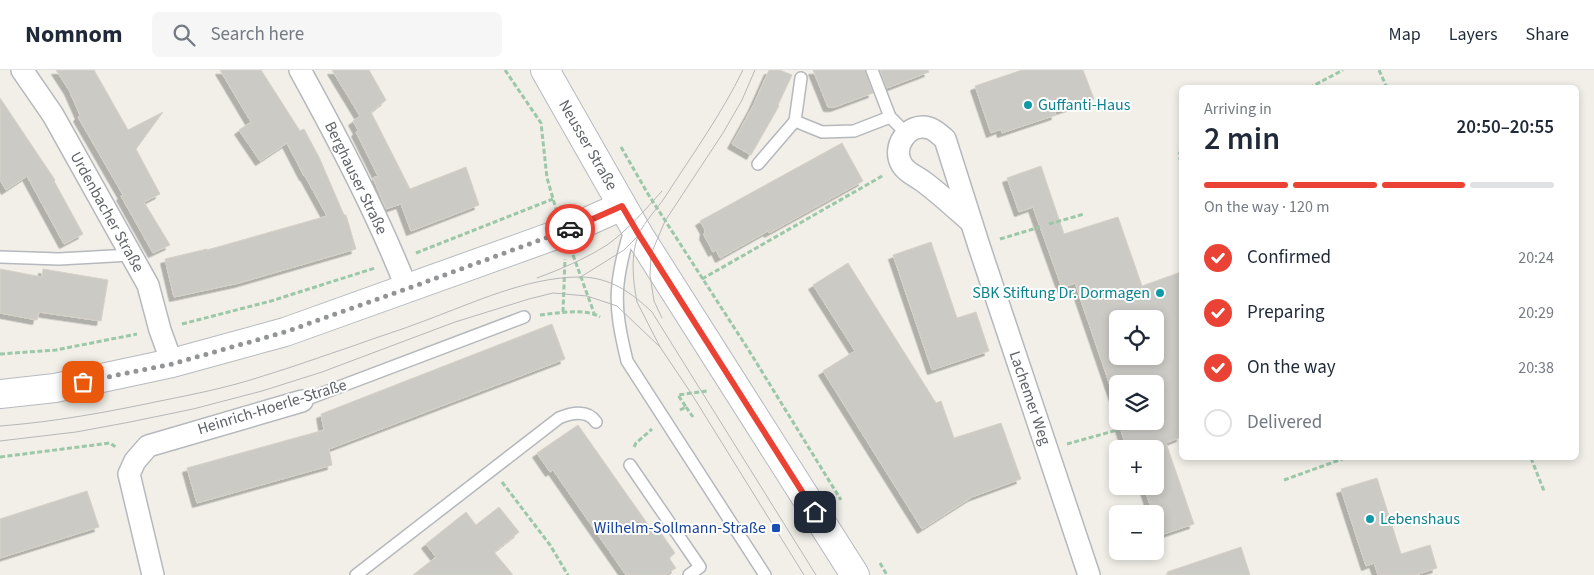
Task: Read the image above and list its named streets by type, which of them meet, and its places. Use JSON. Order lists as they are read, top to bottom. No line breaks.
{"streets":{"street":["Neusser Straße","Berghauser Straße","Urdenbacher Straße","Lachemer Weg","Heinrich-Hoerle-Straße"]},"places":{"other":["Guffanti-Haus","SBK Stiftung Dr. Dormagen","Lebenshaus"],"transit":["Wilhelm-Sollmann-Straße"]},"page":{"header":"Nomnom","search":"Search here","nav":["Map","Layers","Share"],"heading":["2 min","Arriving in","20:50–20:55"],"bar":"On the way · 120 m","list":[["Confirmed","20:24"],["Preparing","20:29"],["On the way","20:38"],"Delivered"],"map_buttons":["+","−"]}}
